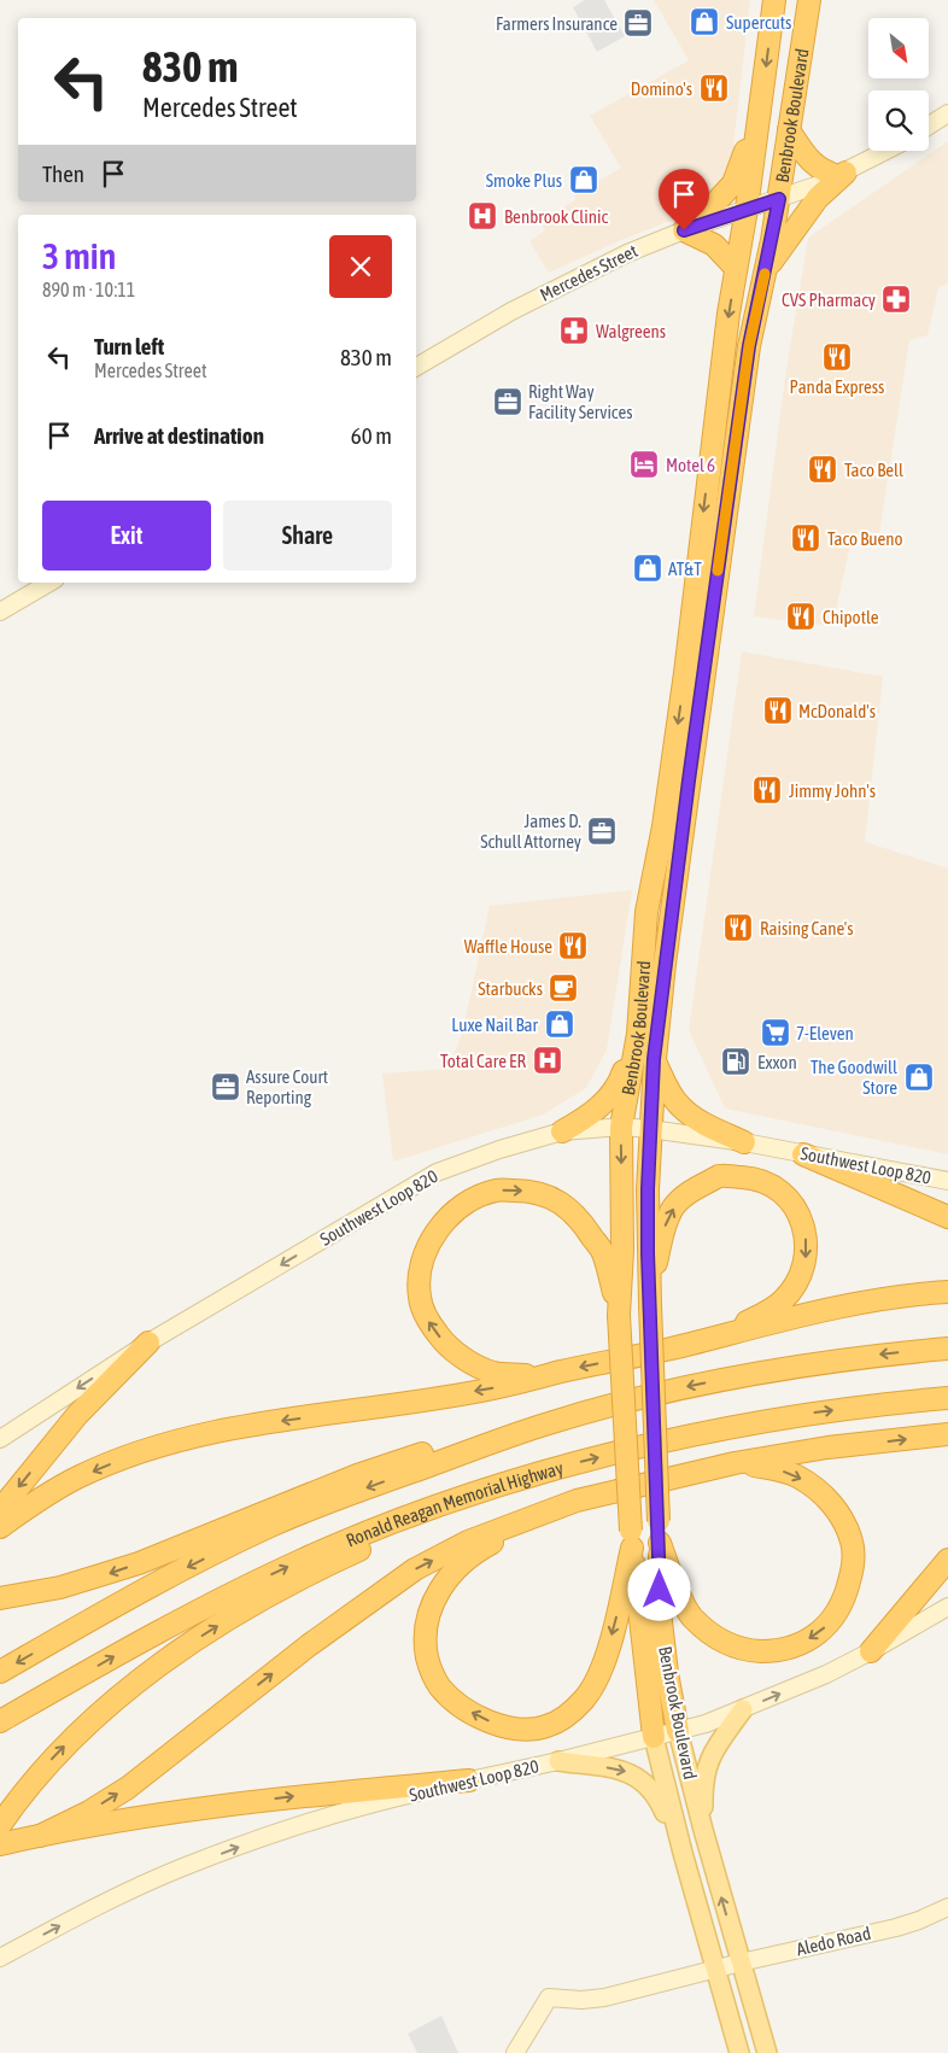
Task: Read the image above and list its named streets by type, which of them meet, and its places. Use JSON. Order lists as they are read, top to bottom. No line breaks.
{"streets":{"highway":["Benbrook Boulevard","Ronald Reagan Memorial Highway"],"main road":["Mercedes Street","Southwest Loop 820","Aledo Road"]},"crossings":[["Benbrook Boulevard","Mercedes Street"],["Benbrook Boulevard","Southwest Loop 820"],["Benbrook Boulevard","Aledo Road"]],"places":{"shop":["Supercuts","Smoke Plus","AT&T","Luxe Nail Bar","The Goodwill Store"],"office":["Farmers Insurance","Right Way Facility Services","James D. Schull Attorney","Assure Court Reporting"],"restaurant":["Domino's","Panda Express","Taco Bell","Taco Bueno","Chipotle","McDonald's","Jimmy John's","Raising Cane's","Waffle House"],"hospital":["Benbrook Clinic","Total Care ER"],"pharmacy":["CVS Pharmacy","Walgreens"],"hotel":["Motel 6"],"cafe":["Starbucks"],"supermarket":["7-Eleven"],"fuel station":["Exxon"]},"north":"bottom right","page":{"turn":["830 m","Mercedes Street"],"then":"Then","heading":["3 min","890 m · 10:11"],"list":[{"name":"Turn left","note":"Mercedes Street","value":"830 m"},{"name":"Arrive at destination","value":"60 m"}],"buttons":["Exit","Share"]}}
